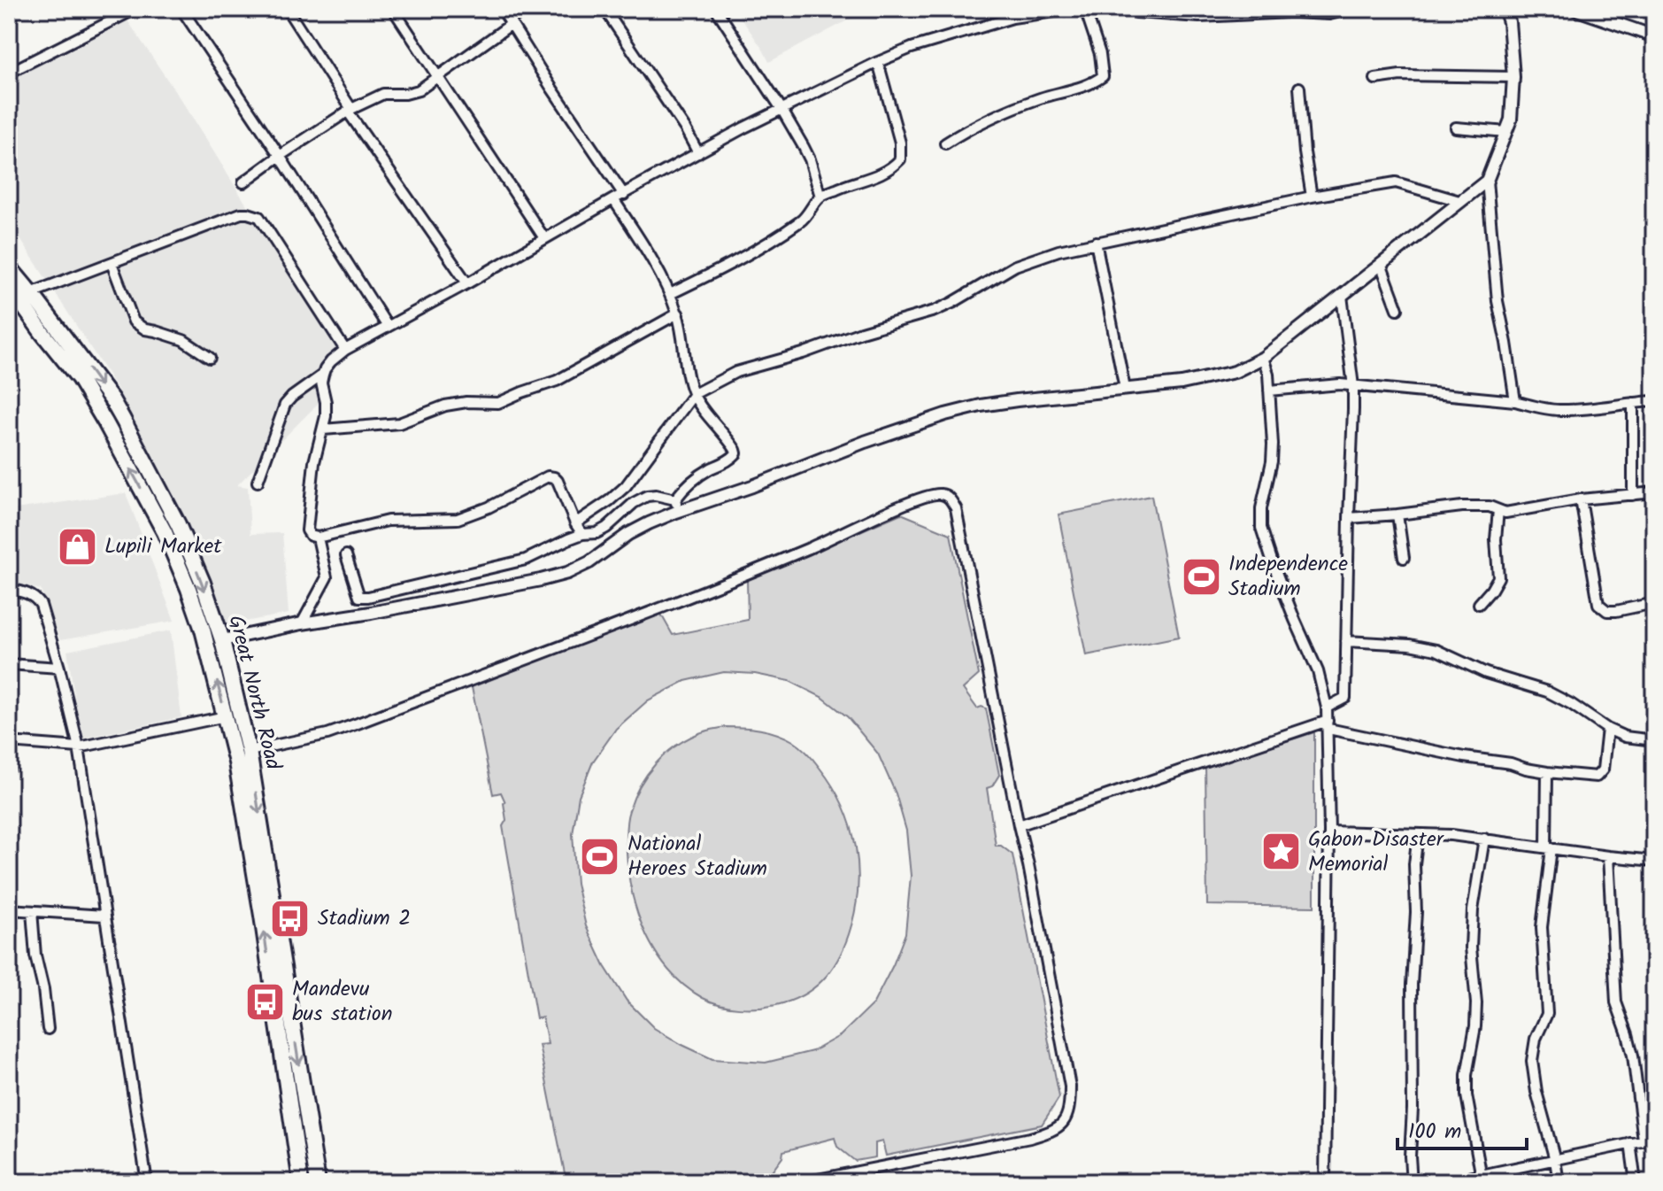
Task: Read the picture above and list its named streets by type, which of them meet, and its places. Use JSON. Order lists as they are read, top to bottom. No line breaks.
{"streets":{"main road":["Great North Road"]},"places":{"shop":["Lupili Market"],"sports":["Independence Stadium","National Heroes Stadium"],"place":["Gabon Disaster Memorial"],"bus stop":["Stadium 2","Mandevu bus station"]},"scale_bar":"100 m"}
